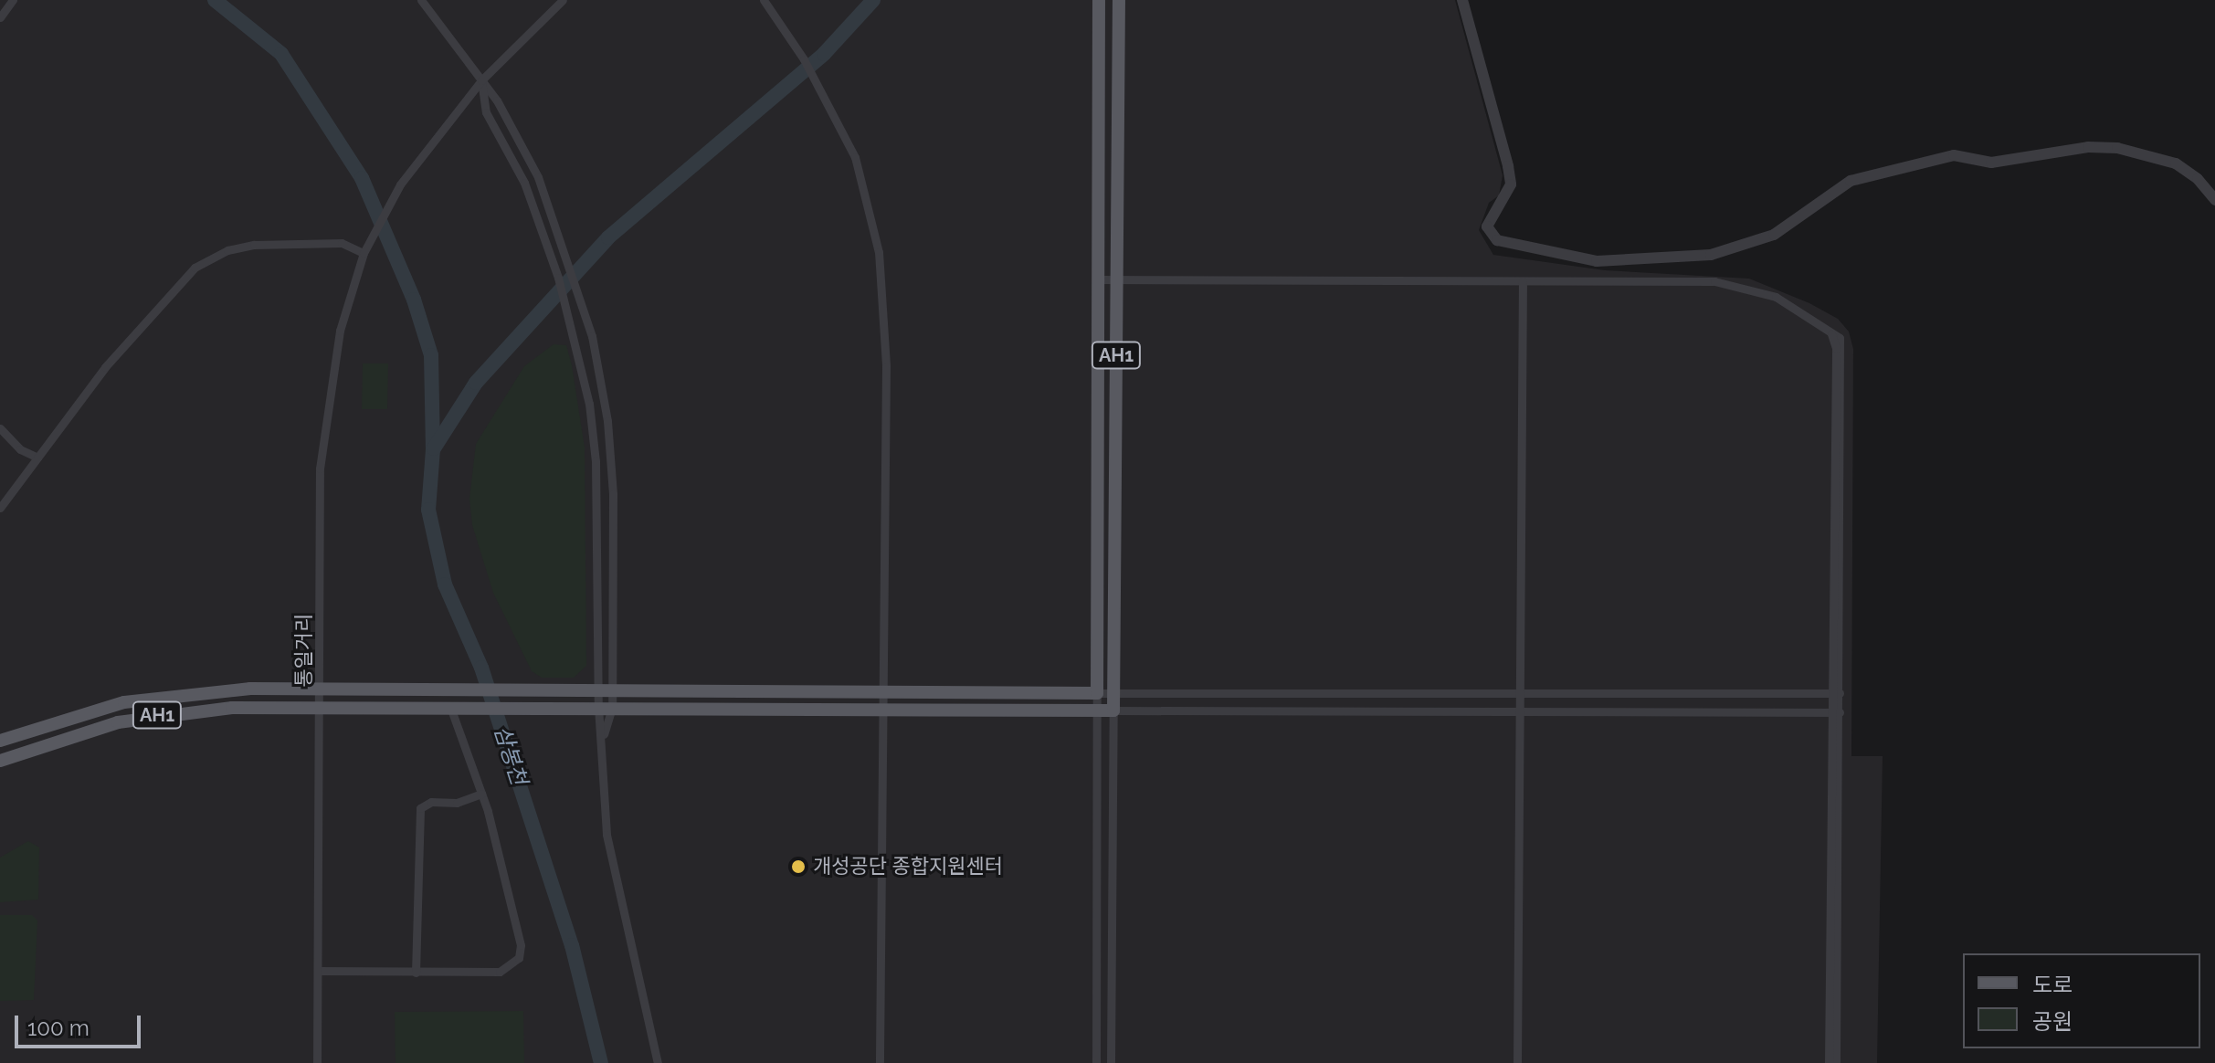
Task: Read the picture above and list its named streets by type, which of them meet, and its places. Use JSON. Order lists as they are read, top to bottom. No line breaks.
{"streets":{"main road":["AH1"],"street":["통일거리"]},"crossings":[["AH1","통일거리"]],"water":["삼봉천"],"places":["개성공단 종합지원센터"],"legend":["도로","공원"],"scale_bar":"100 m"}
